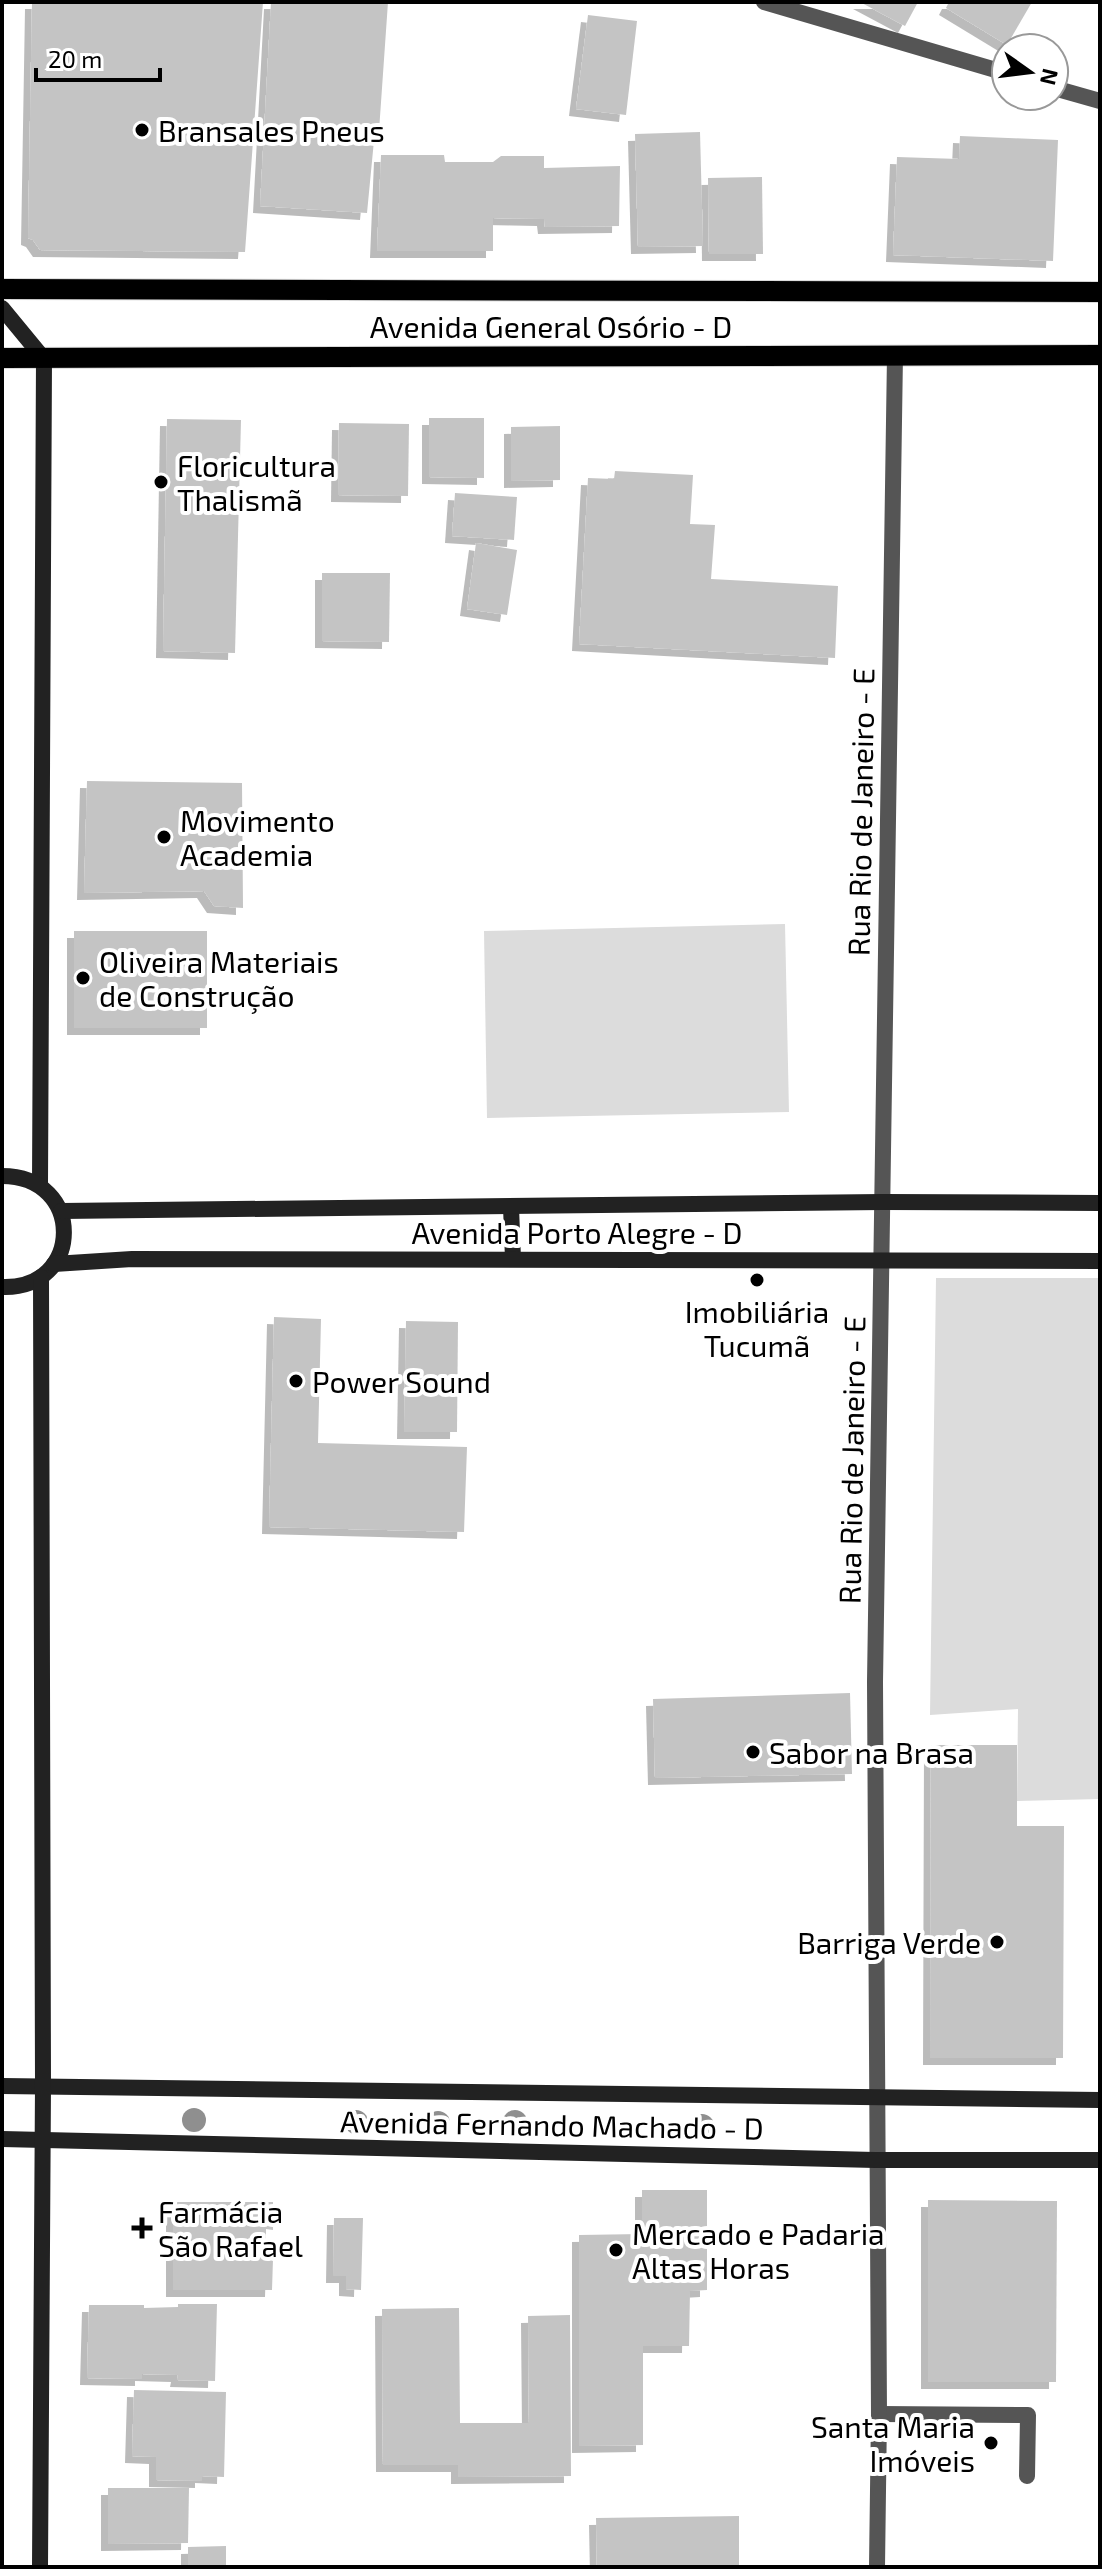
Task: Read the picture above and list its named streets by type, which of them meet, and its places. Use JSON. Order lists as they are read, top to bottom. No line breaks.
{"streets":{"main road":["Avenida General Osório - D"],"street":["Rua Rio de Janeiro - E","Avenida Porto Alegre - D","Avenida Fernando Machado - D"]},"crossings":[["Avenida General Osório - D","Rua Rio de Janeiro - E"],["Rua Rio de Janeiro - E","Avenida Porto Alegre - D"],["Rua Rio de Janeiro - E","Avenida Fernando Machado - D"]],"places":{"other":["Bransales Pneus","Floricultura Thalismã","Movimento Academia","Oliveira Materiais de Construção","Imobiliária Tucumã","Power Sound","Sabor na Brasa","Barriga Verde","Mercado e Padaria Altas Horas","Santa Maria Imóveis"],"health":["Farmácia São Rafael"]},"scale_bar":"20 m","north":"right"}
